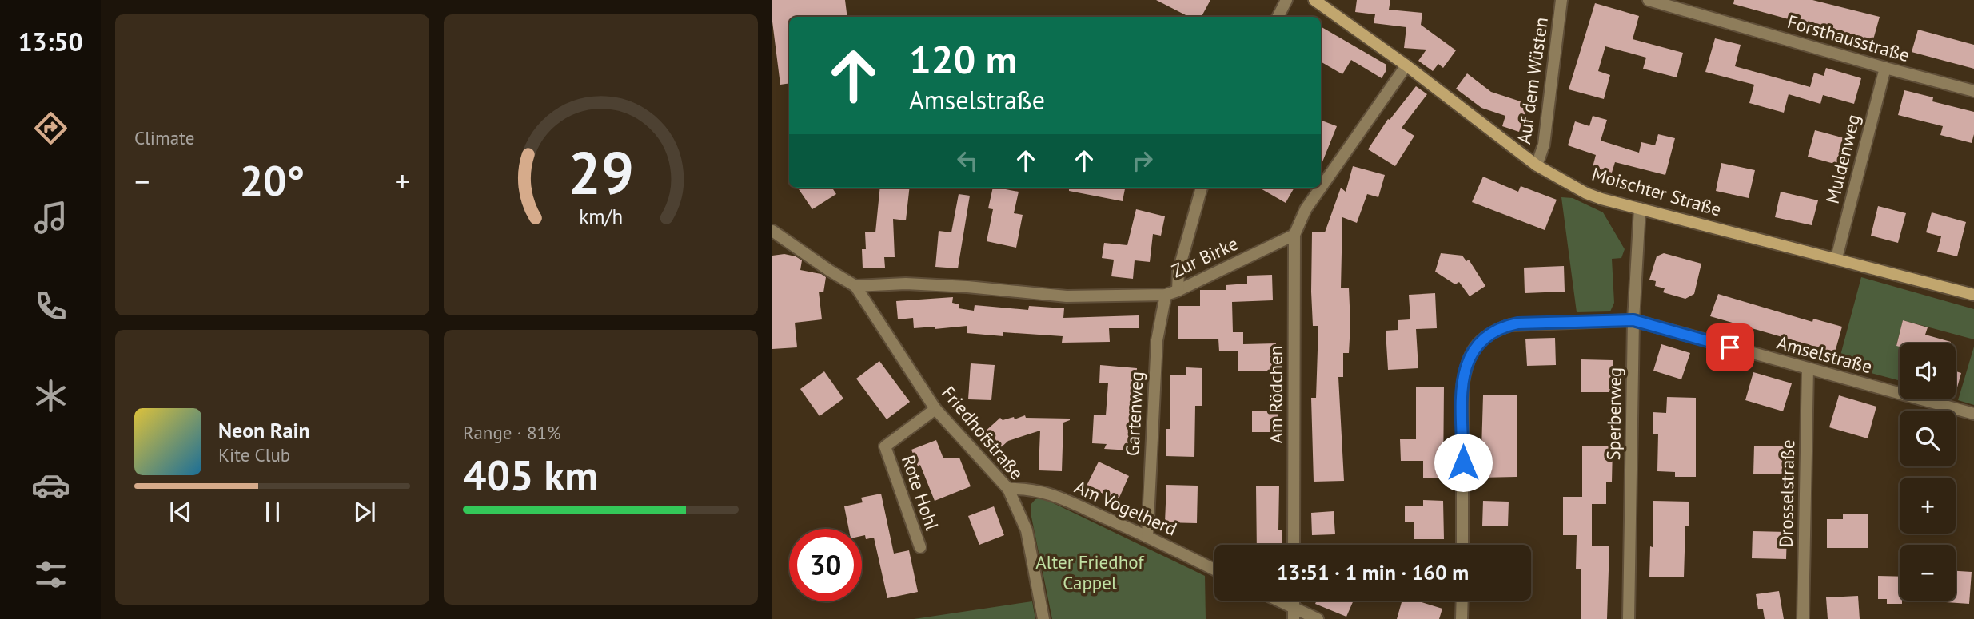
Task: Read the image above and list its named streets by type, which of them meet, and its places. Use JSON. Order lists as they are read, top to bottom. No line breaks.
{"streets":{"street":["Forsthausstraße","Auf dem Wüsten","Muldenweg","Moischter Straße","Zur Birke","Amselstraße","Am Rödchen","Gartenweg","Sperberweg","Friedhofstraße","Rote Hohl","Drosselstraße","Am Vogelherd"]},"crossings":[["Forsthausstraße","Muldenweg"],["Auf dem Wüsten","Moischter Straße"],["Muldenweg","Moischter Straße"],["Moischter Straße","Sperberweg"],["Zur Birke","Am Rödchen"],["Zur Birke","Gartenweg"],["Zur Birke","Friedhofstraße"],["Amselstraße","Sperberweg"],["Amselstraße","Drosselstraße"],["Gartenweg","Am Vogelherd"],["Friedhofstraße","Rote Hohl"],["Friedhofstraße","Am Vogelherd"]],"parks":["Alter Friedhof Cappel"],"page":{"tabs":"13:50","tile":["Climate",["Range · 81%","405 km"]],"turn":["120 m","Amselstraße"],"heat":["−","20°","+"],"map_buttons":["+","−"],"song":["Neon Rain","Kite Club"],"limit":"30","trip":"13:51 · 1 min · 160 m","gauge":["29","km/h"]}}
